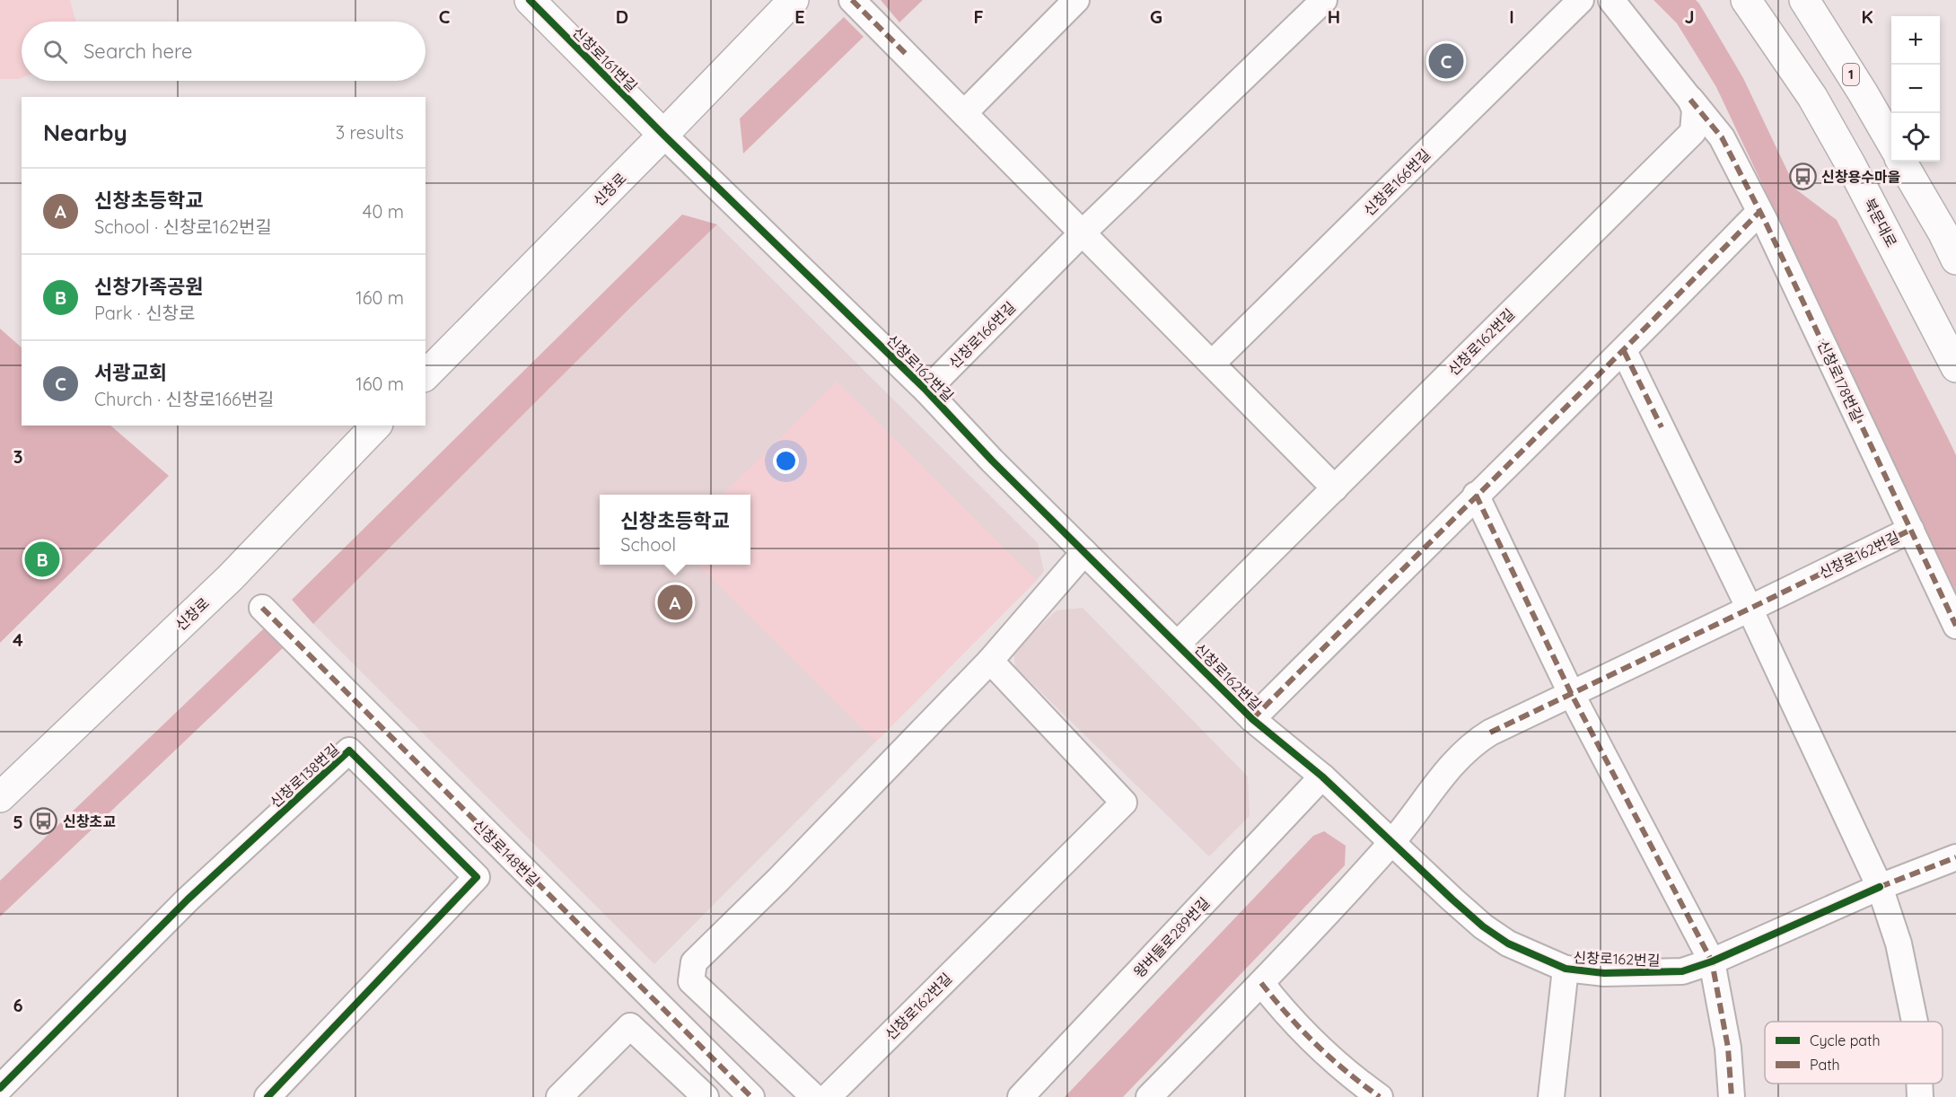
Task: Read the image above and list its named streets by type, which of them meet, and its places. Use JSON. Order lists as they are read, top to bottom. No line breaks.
{"streets":{"main road":["신창로161번길","1","신창로","북문대로"],"street":["신창로166번길","신창로162번길","신창로178번길","신창로138번길","신창로148번길","왕버들로289번길"]},"crossings":[["신창로161번길","신창로"],["신창로161번길","신창로162번길"],["신창로166번길","신창로162번길"],["신창로","신창로162번길"],["신창로162번길","신창로178번길"],["신창로162번길","왕버들로289번길"]],"places":{"bus stop":["신창용수마을","신창초교"]},"legend":["Cycle path","Path"],"page":{"map_buttons":["+","−"],"search":"Search here","pins":["C","B","A"],"heading":["Nearby","3 results"],"list":[{"mark":"A","name":"신창초등학교","note":"School · 신창로162번길","value":"40 m"},{"mark":"B","name":"신창가족공원","note":"Park · 신창로","value":"160 m"},{"mark":"C","name":"서광교회","note":"Church · 신창로166번길","value":"160 m"}],"popup":["신창초등학교","School"]},"grid":{"columns":["C","D","E","F","G","H","I","J","K"],"rows":["3","4","5","6"]}}
